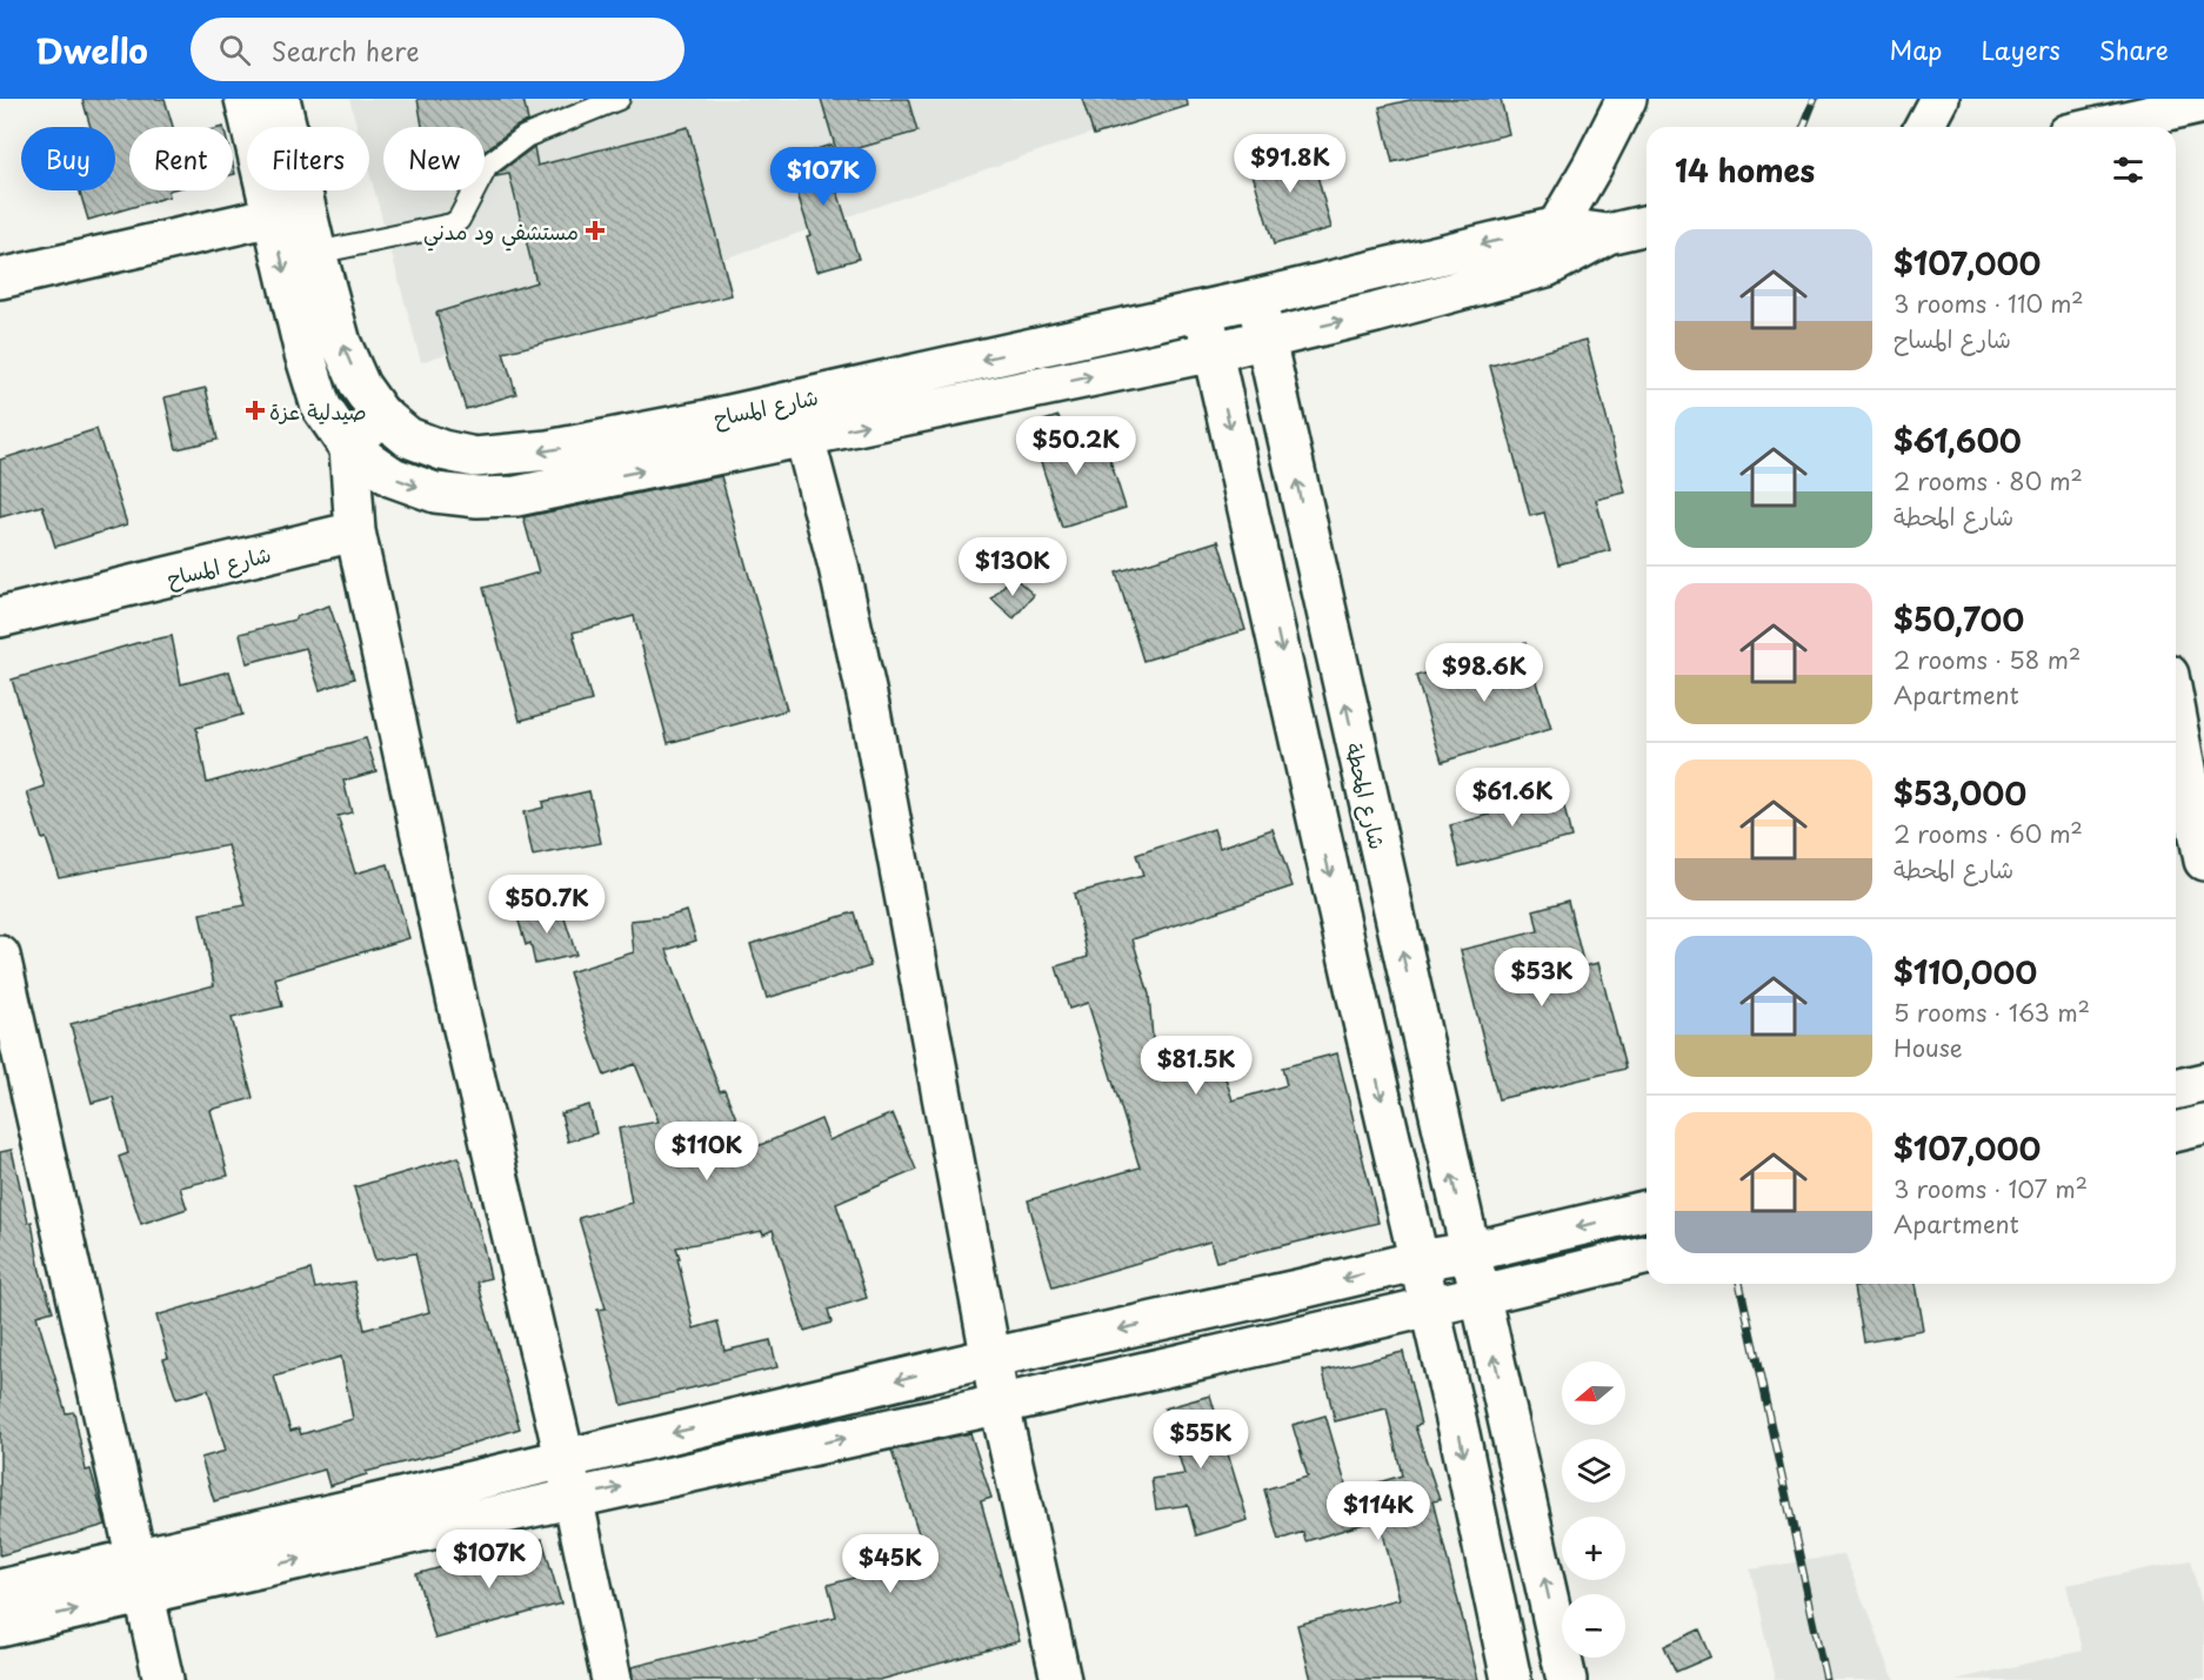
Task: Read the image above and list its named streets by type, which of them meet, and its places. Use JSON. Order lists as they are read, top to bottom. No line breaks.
{"streets":{"street":["شارع المساح","شارع المحطة"]},"crossings":[["شارع المساح","شارع المحطة"]],"places":{"health":["مستشفي ود مدني","صيدلية عزة"]},"north":"left","page":{"header":"Dwello","search":"Search here","nav":["Map","Layers","Share"],"chip":["Buy","Rent","Filters","New"],"heading":"14 homes","price":["$91.8K","$107K","$50.2K","$130K","$98.6K","$61.6K","$50.7K","$53K","$81.5K","$110K","$55K","$114K","$107K","$45K"],"list":[{"name":"$107,000","note":"3 rooms · 110 m² · شارع المساح"},{"name":"$61,600","note":"2 rooms · 80 m² · شارع المحطة"},{"name":"$50,700","note":"2 rooms · 58 m² · Apartment"},{"name":"$53,000","note":"2 rooms · 60 m² · شارع المحطة"},{"name":"$110,000","note":"5 rooms · 163 m² · House"},{"name":"$107,000","note":"3 rooms · 107 m² · Apartment"}],"map_buttons":["+","−"]}}
